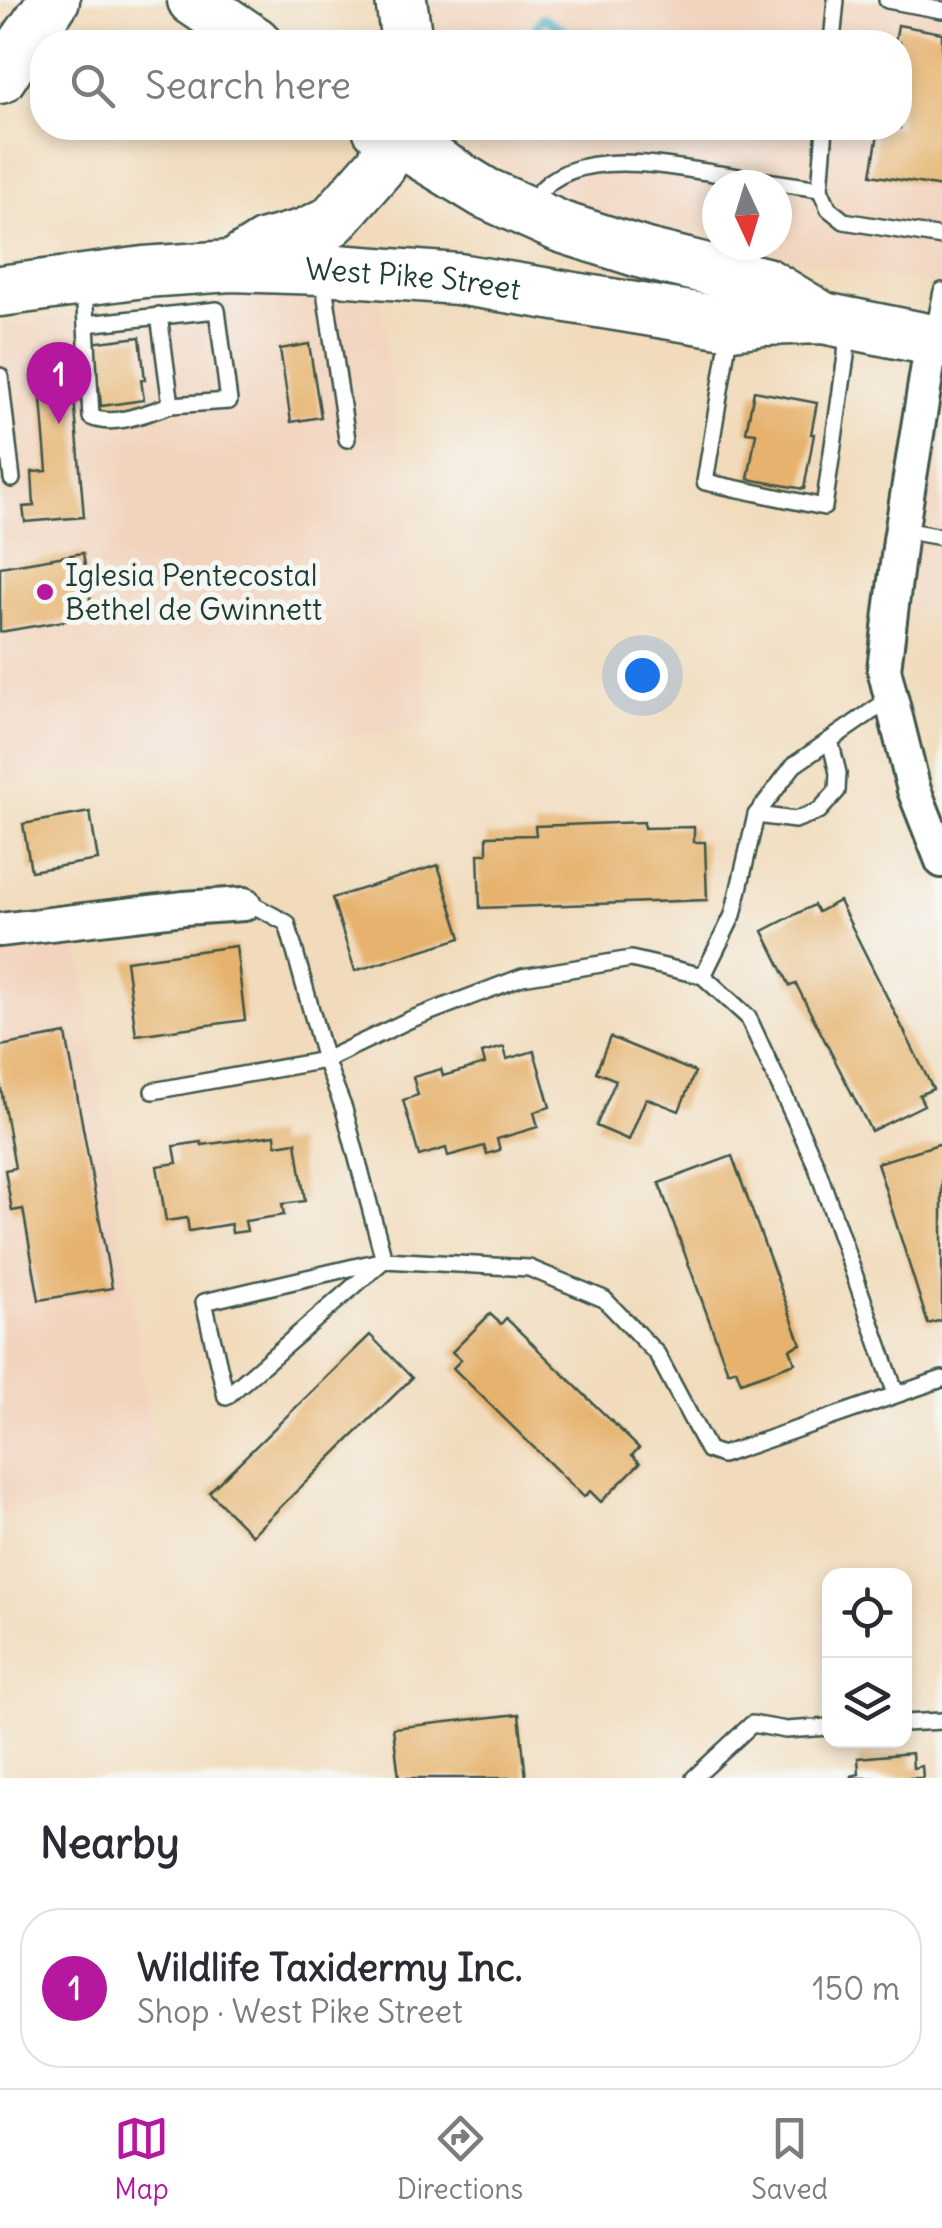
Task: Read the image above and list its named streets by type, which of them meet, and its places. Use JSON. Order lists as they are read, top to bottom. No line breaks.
{"streets":{"main road":["West Pike Street"]},"places":["Iglesia Pentecostal Bethel de Gwinnett"],"north":"bottom","page":{"search":"Search here","pins":"1","heading":"Nearby","list":[{"mark":"1","name":"Wildlife Taxidermy Inc.","note":"Shop · West Pike Street","value":"150 m"}],"nav":["Map","Directions","Saved"]}}
